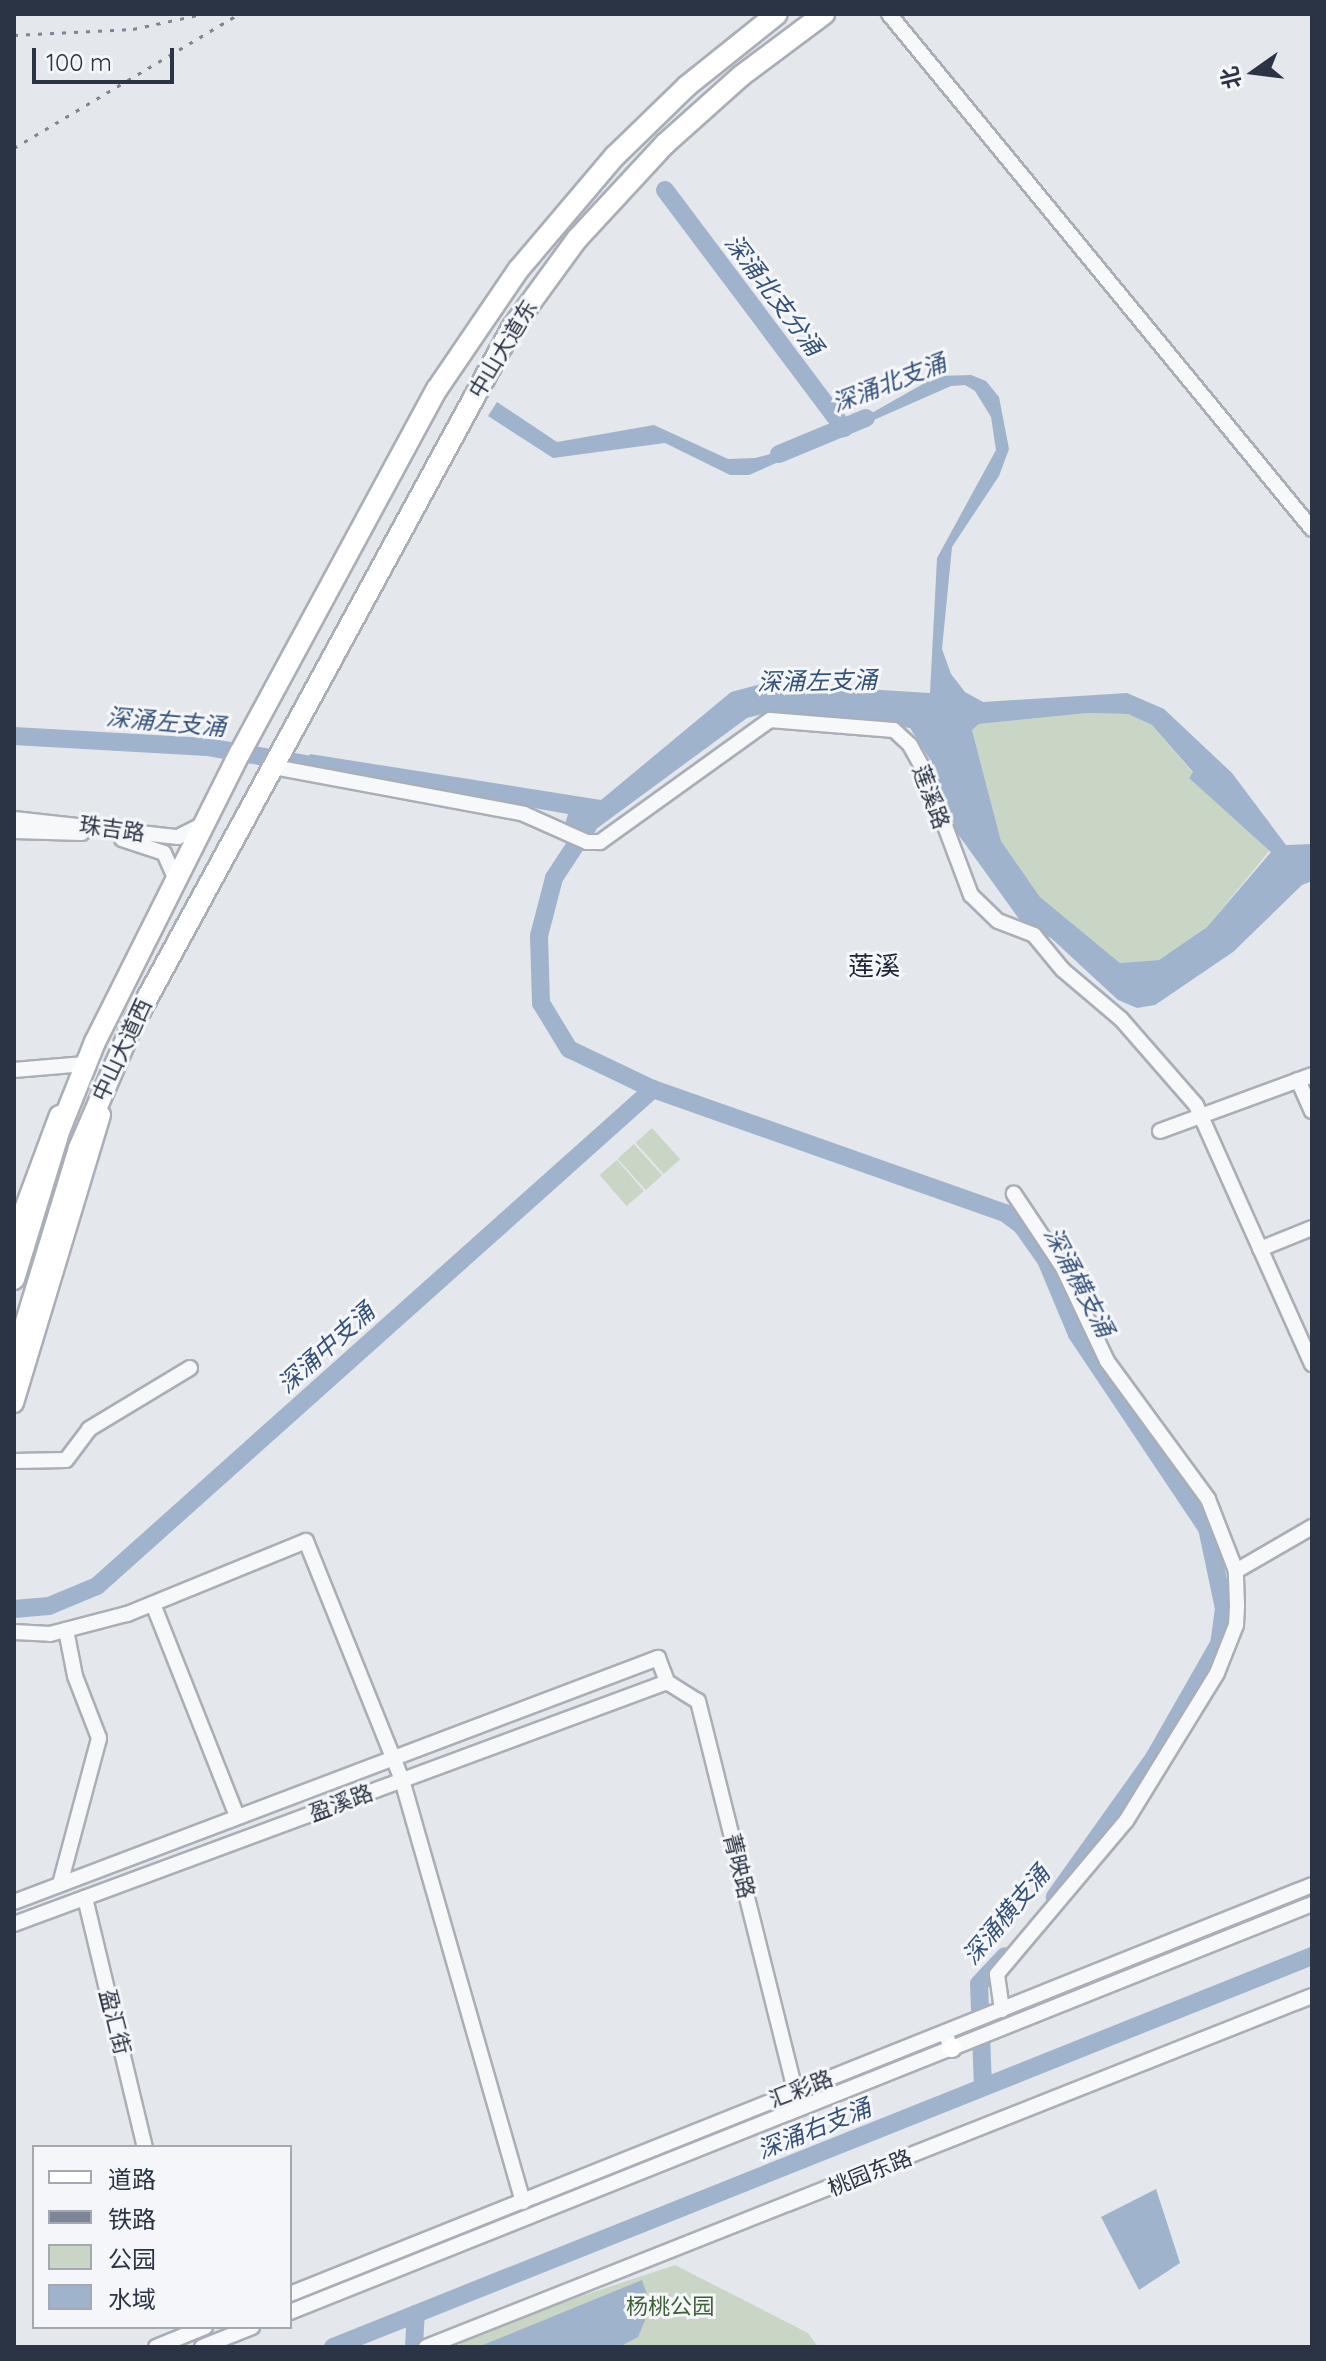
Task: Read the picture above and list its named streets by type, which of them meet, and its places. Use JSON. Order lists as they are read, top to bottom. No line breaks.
{"streets":{"highway":["中山大道东","中山大道西"],"street":["莲溪路","珠吉路","盈溪路","菁映路","盈汇街","汇彩路","桃园东路"]},"crossings":[["中山大道东","莲溪路"],["中山大道东","珠吉路"],["中山大道东","中山大道西"],["莲溪路","中山大道西"],["珠吉路","中山大道西"],["盈溪路","菁映路"],["盈溪路","盈汇街"],["菁映路","汇彩路"]],"districts":["莲溪"],"water":["深涌北支分涌","深涌北支涌","深涌左支涌","深涌横支涌","深涌中支涌","深涌右支涌"],"parks":["杨桃公园"],"legend":["道路","铁路","公园","水域"],"scale_bar":"100 m","north":"left"}
